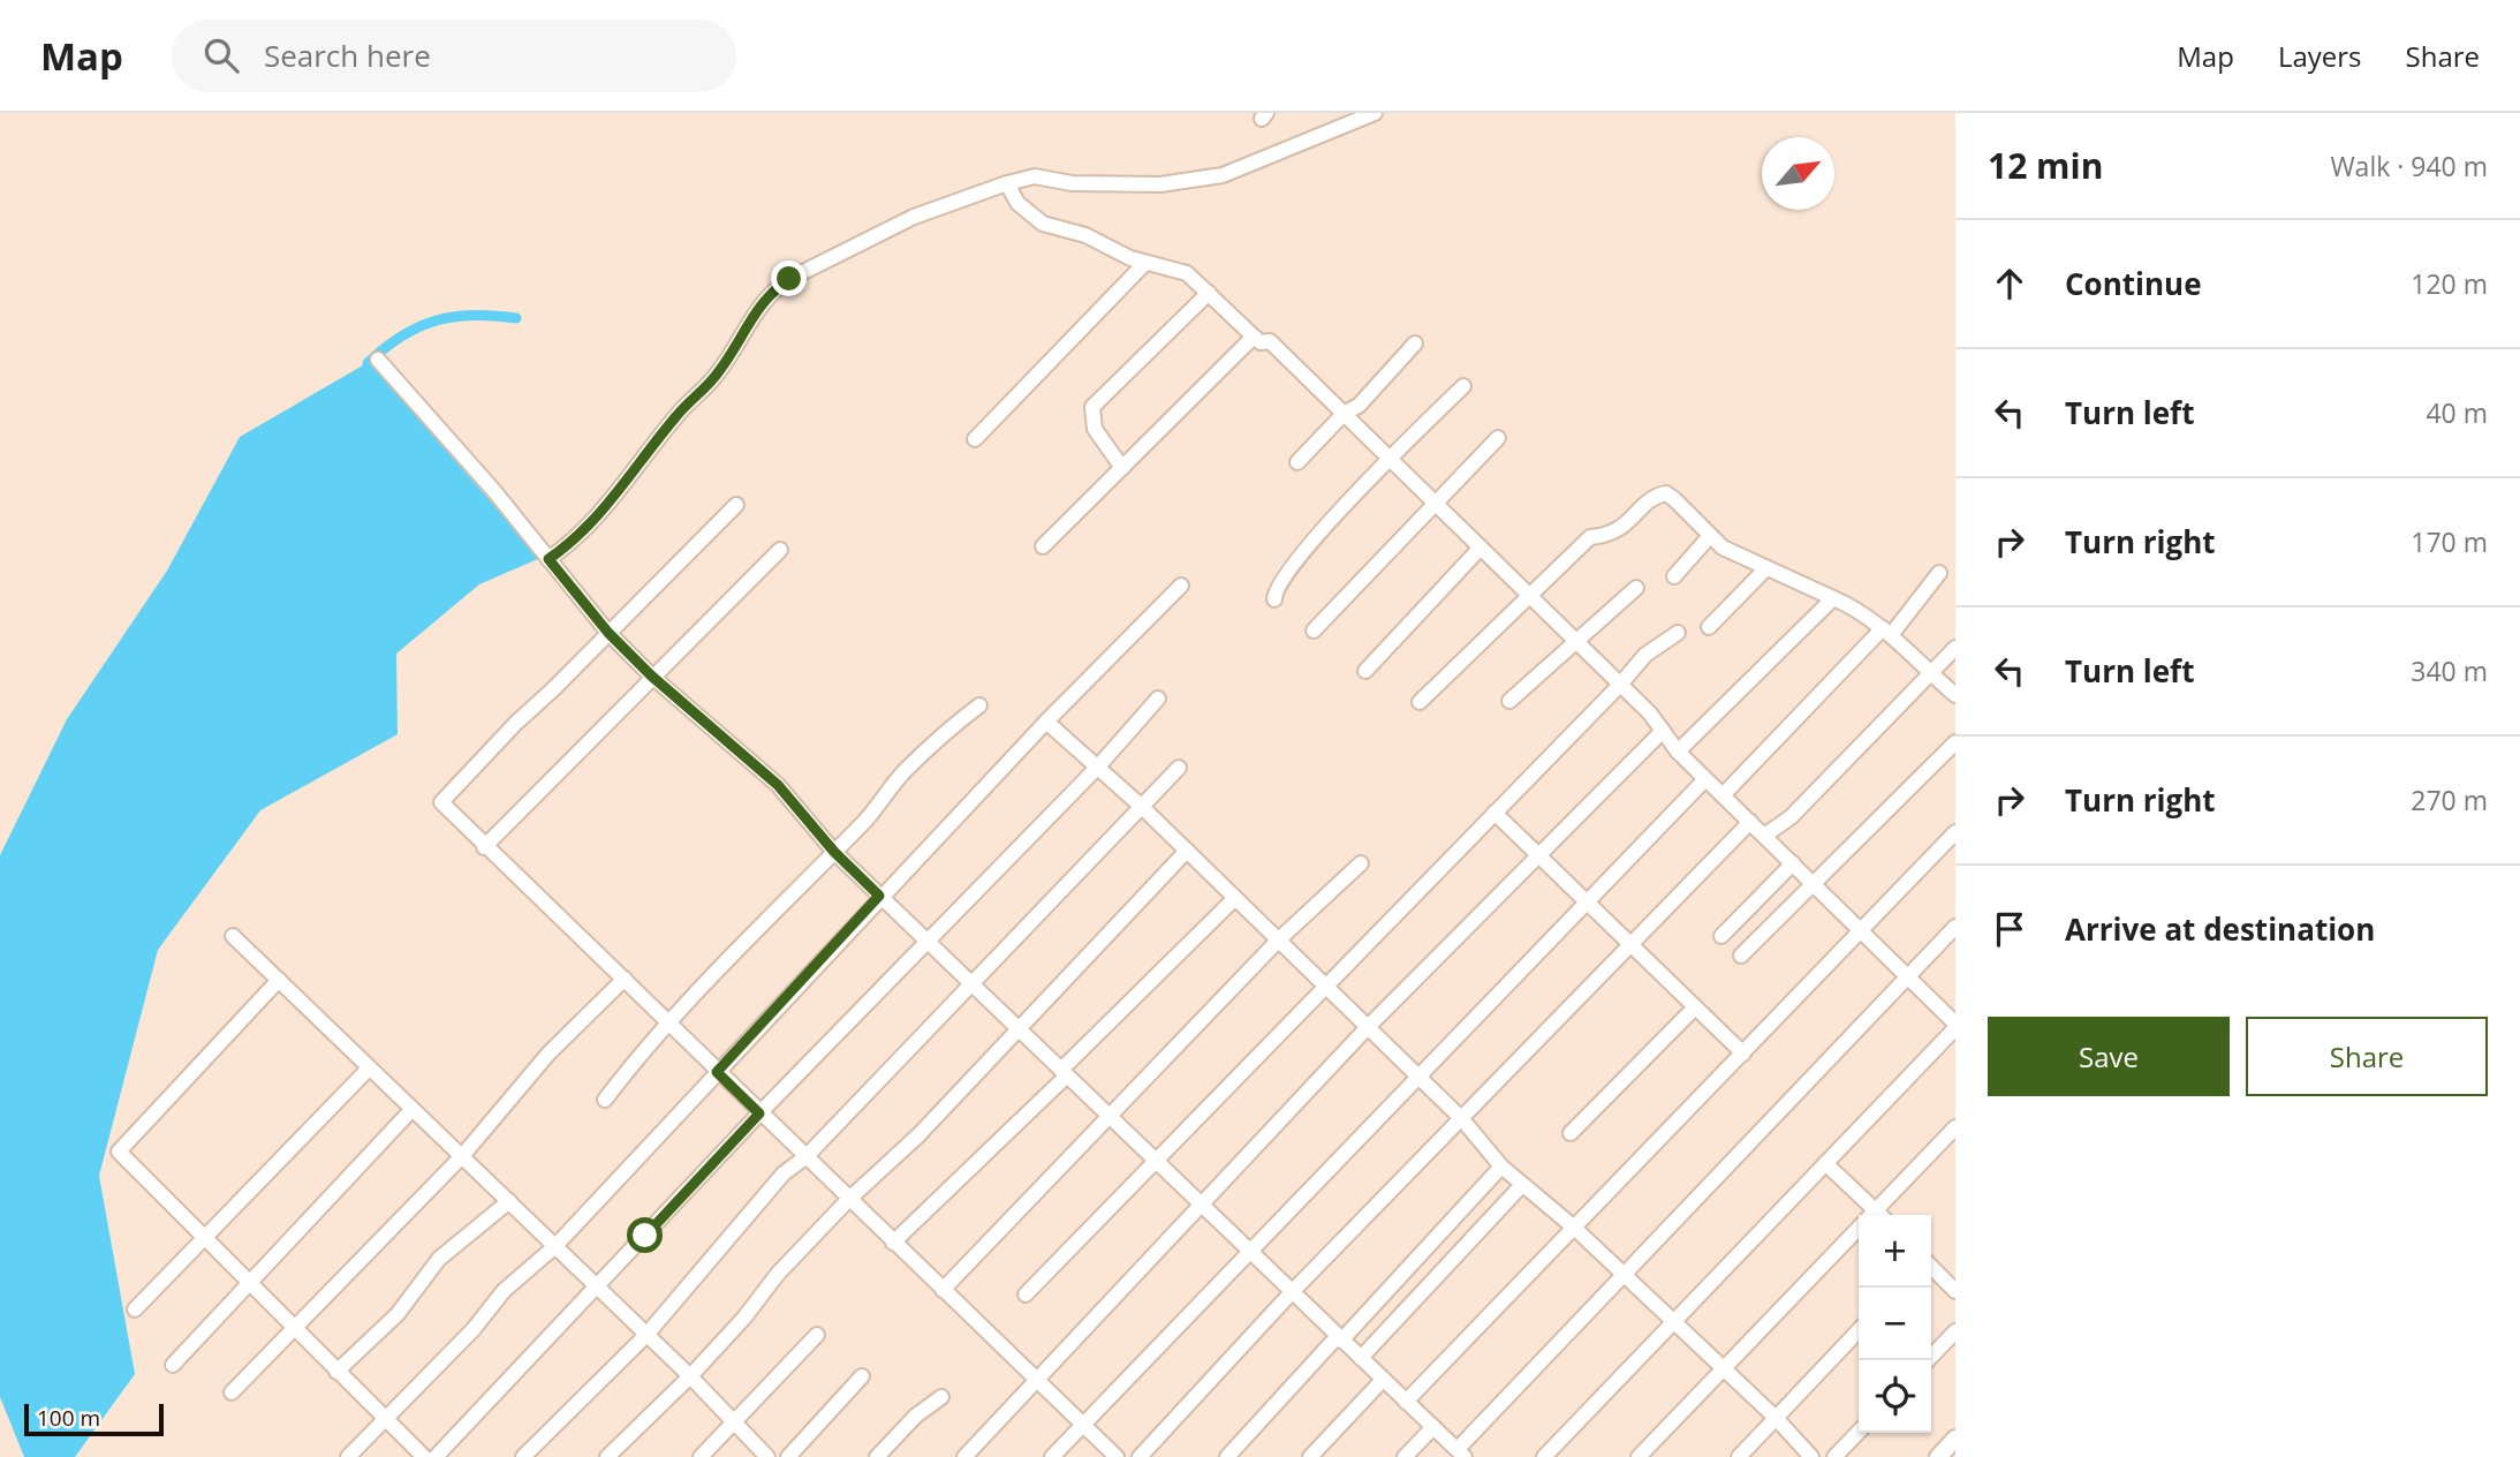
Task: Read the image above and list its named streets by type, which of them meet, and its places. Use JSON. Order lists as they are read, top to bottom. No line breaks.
{"scale_bar":"100 m","north":"top right","page":{"header":"Map","search":"Search here","nav":["Map","Layers","Share"],"heading":["12 min","Walk · 940 m"],"list":[["Continue","120 m"],["Turn left","40 m"],["Turn right","170 m"],["Turn left","340 m"],["Turn right","270 m"],"Arrive at destination"],"buttons":["Save","Share"],"map_buttons":["+","−"],"scale":"100 m"}}
